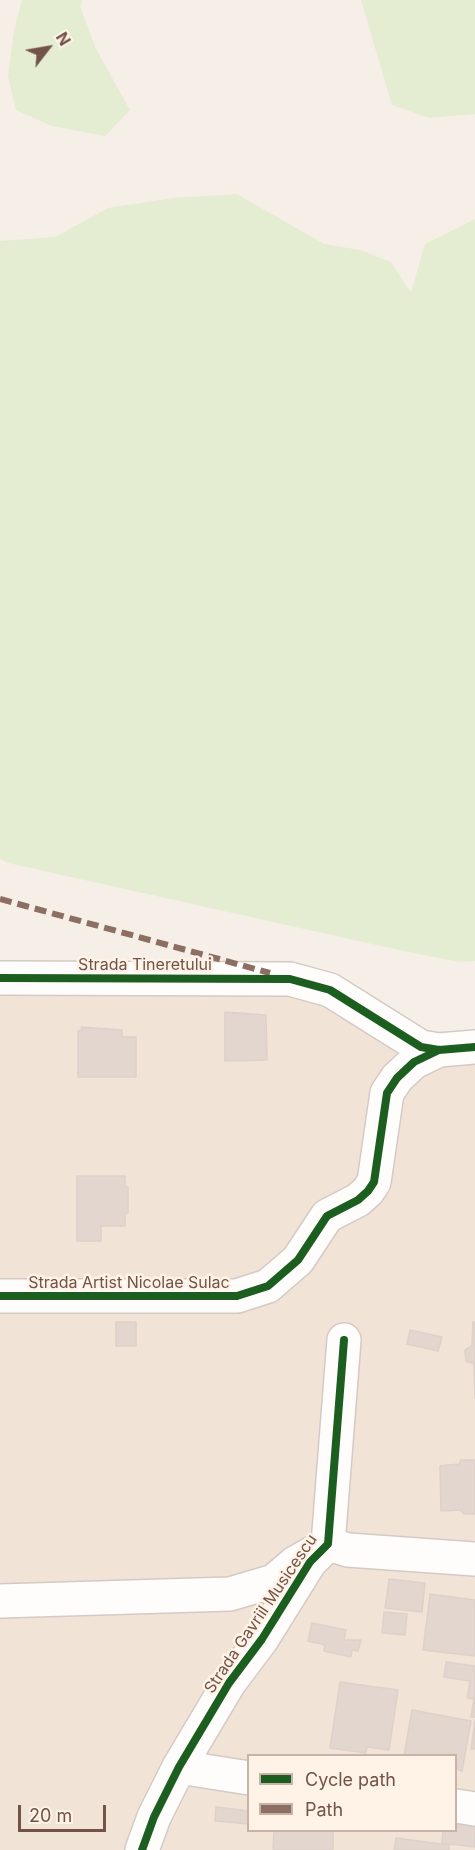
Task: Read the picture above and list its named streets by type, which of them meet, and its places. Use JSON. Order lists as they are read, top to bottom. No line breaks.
{"streets":{"street":["Strada Tineretului","Strada Artist Nicolae Sulac","Strada Gavriil Musicescu"]},"crossings":[["Strada Tineretului","Strada Artist Nicolae Sulac"]],"legend":["Cycle path","Path"],"scale_bar":"20 m","north":"top right"}
